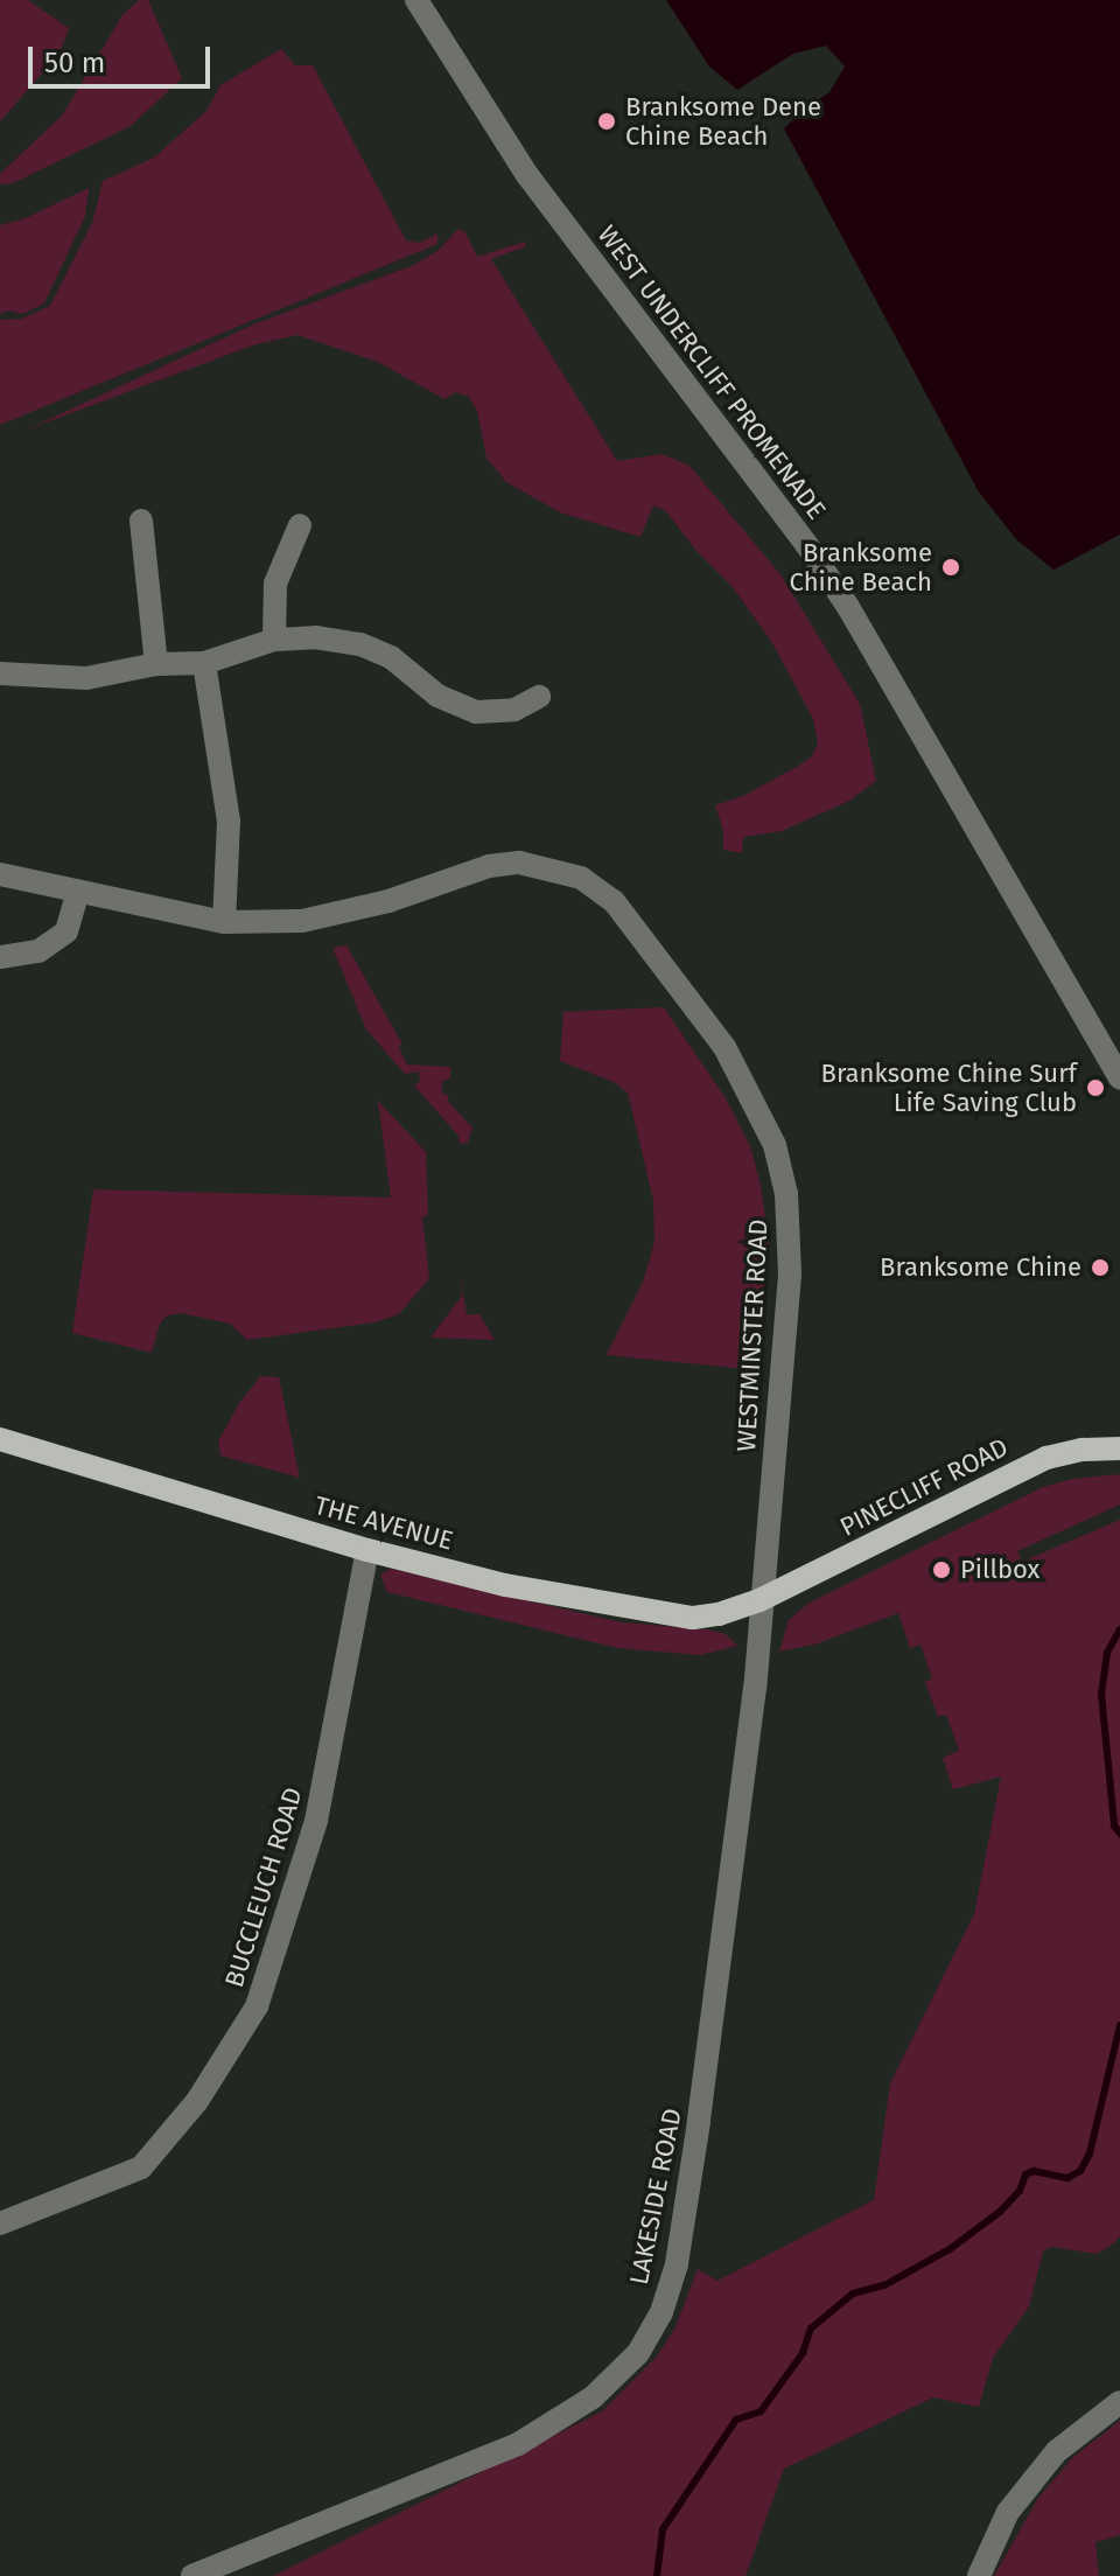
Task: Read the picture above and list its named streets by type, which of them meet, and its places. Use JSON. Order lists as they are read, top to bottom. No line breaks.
{"streets":{"main road":["PINECLIFF ROAD","THE AVENUE"],"street":["WEST UNDERCLIFF PROMENADE","WESTMINSTER ROAD","BUCCLEUCH ROAD","LAKESIDE ROAD"]},"crossings":[["WESTMINSTER ROAD","PINECLIFF ROAD"],["WESTMINSTER ROAD","THE AVENUE"],["WESTMINSTER ROAD","LAKESIDE ROAD"],["PINECLIFF ROAD","THE AVENUE"],["PINECLIFF ROAD","LAKESIDE ROAD"],["THE AVENUE","BUCCLEUCH ROAD"],["THE AVENUE","LAKESIDE ROAD"]],"places":["Branksome Dene Chine Beach","Branksome Chine Beach","Branksome Chine Surf Life Saving Club","Branksome Chine","Pillbox"],"scale_bar":"50 m"}
